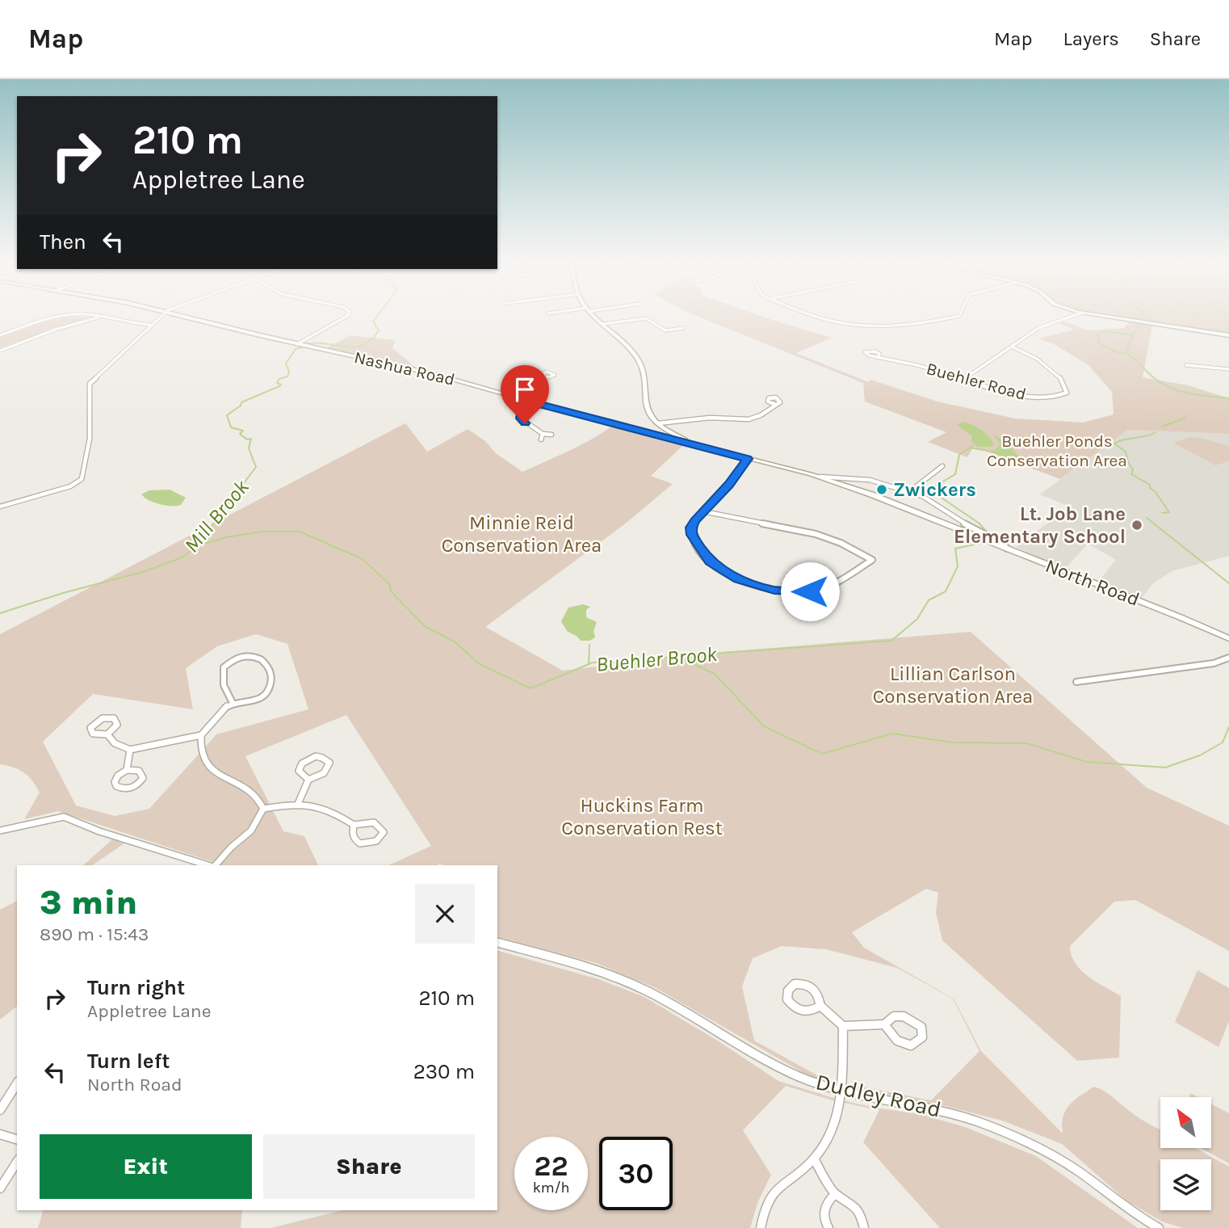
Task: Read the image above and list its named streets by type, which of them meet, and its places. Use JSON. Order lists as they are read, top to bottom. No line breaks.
{"streets":{"main road":["Nashua Road","North Road"],"street":["Buehler Road","Dudley Road"]},"water":["Mill Brook","Buehler Brook"],"parks":["Buehler Ponds Conservation Area","Minnie Reid Conservation Area","Lillian Carlson Conservation Area","Huckins Farm Conservation Rest"],"places":["Zwickers","Lt. Job Lane Elementary School"],"north":"top left","page":{"header":"Map","nav":["Map","Layers","Share"],"turn":["210 m","Appletree Lane"],"then":"Then","heading":["3 min","890 m · 15:43"],"list":[{"name":"Turn right","note":"Appletree Lane","value":"210 m"},{"name":"Turn left","note":"North Road","value":"230 m"}],"buttons":["Exit","Share"],"speed":"22 km/h","limit":"30"}}
